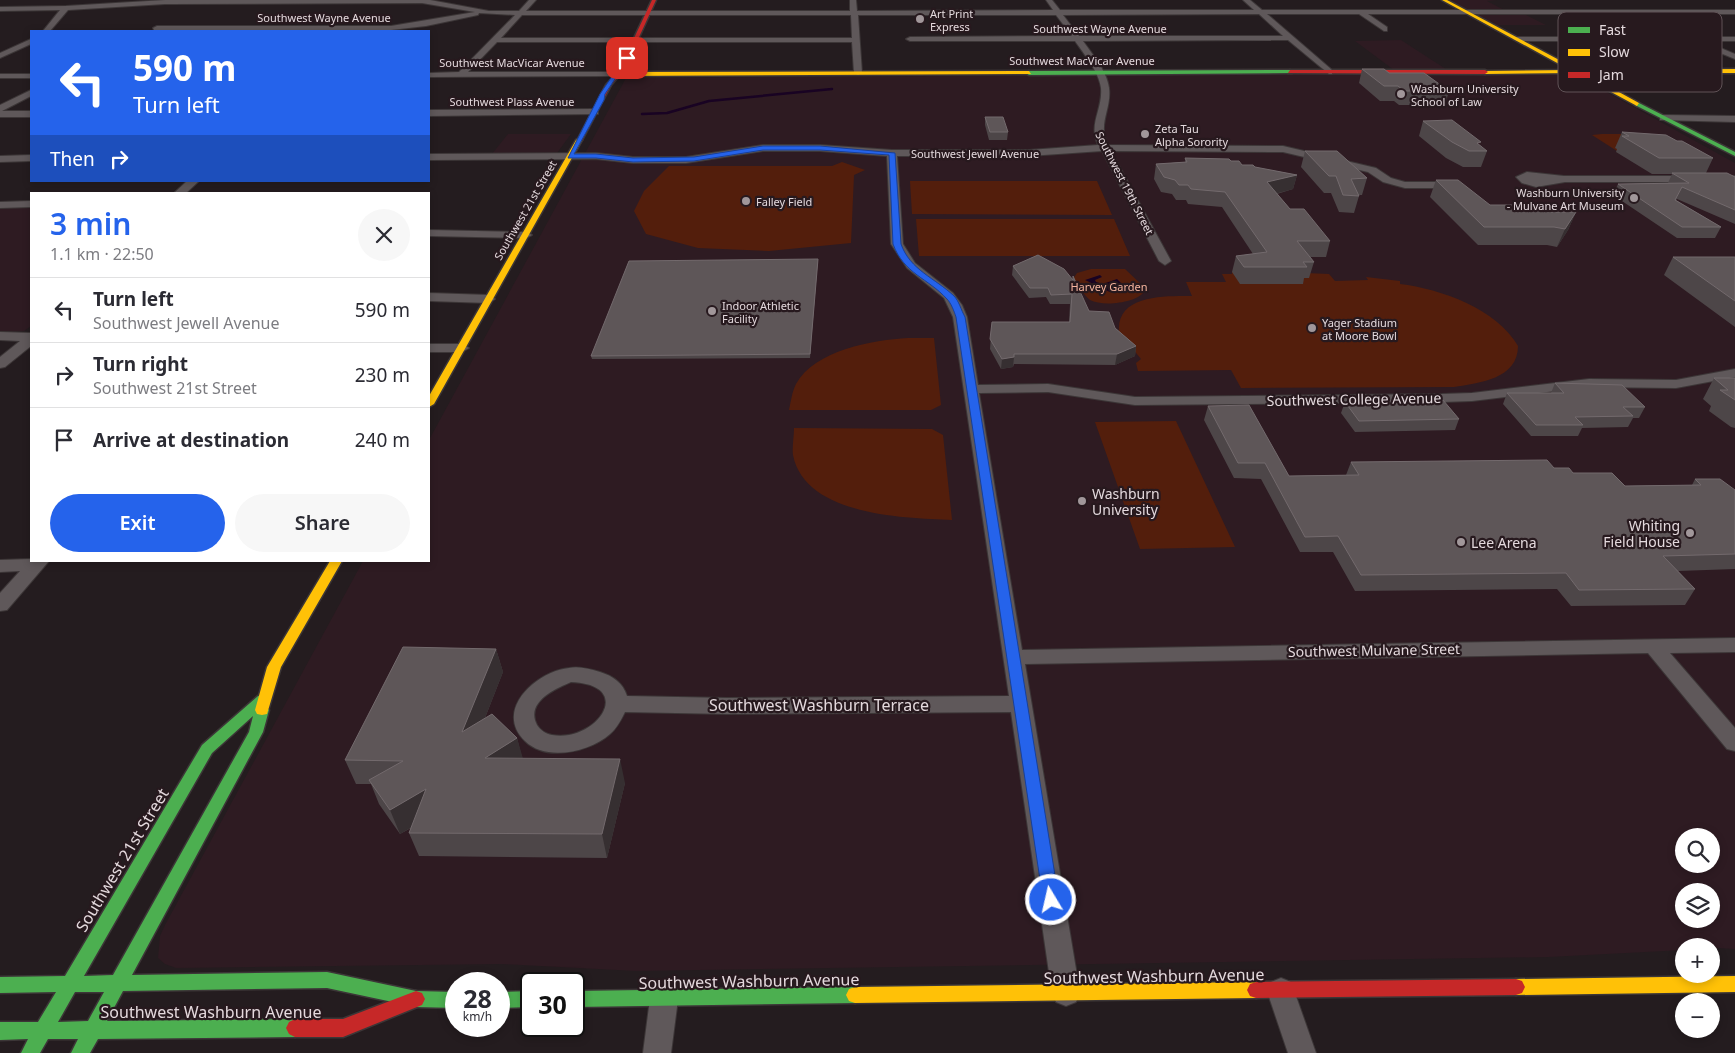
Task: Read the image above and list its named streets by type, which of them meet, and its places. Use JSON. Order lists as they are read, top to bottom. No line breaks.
{"streets":{"main road":["Southwest MacVicar Avenue","Southwest 21st Street","Southwest Washburn Avenue"],"street":["Southwest Wayne Avenue","Southwest Plass Avenue","Southwest Jewell Avenue","Southwest 19th Street","Southwest College Avenue","Southwest Mulvane Street","Southwest Washburn Terrace"]},"crossings":[["Southwest Wayne Avenue","Southwest 19th Street"],["Southwest MacVicar Avenue","Southwest 19th Street"],["Southwest MacVicar Avenue","Southwest 21st Street"],["Southwest Plass Avenue","Southwest 21st Street"],["Southwest Jewell Avenue","Southwest 19th Street"],["Southwest Jewell Avenue","Southwest 21st Street"],["Southwest 21st Street","Southwest Washburn Avenue"]],"parks":["Harvey Garden"],"places":["Art Print Express","Washburn University School of Law","Zeta Tau Alpha Sorority","Washburn University - Mulvane Art Museum","Falley Field","Indoor Athletic Facility","Yager Stadium at Moore Bowl","Washburn University","Whiting Field House","Lee Arena"],"legend":["Fast","Slow","Jam"],"page":{"turn":["590 m","Turn left"],"then":"Then","heading":["3 min","1.1 km · 22:50"],"list":[{"name":"Turn left","note":"Southwest Jewell Avenue","value":"590 m"},{"name":"Turn right","note":"Southwest 21st Street","value":"230 m"},{"name":"Arrive at destination","value":"240 m"}],"buttons":["Exit","Share"],"map_buttons":["+","−"],"speed":"28 km/h","limit":"30"}}
